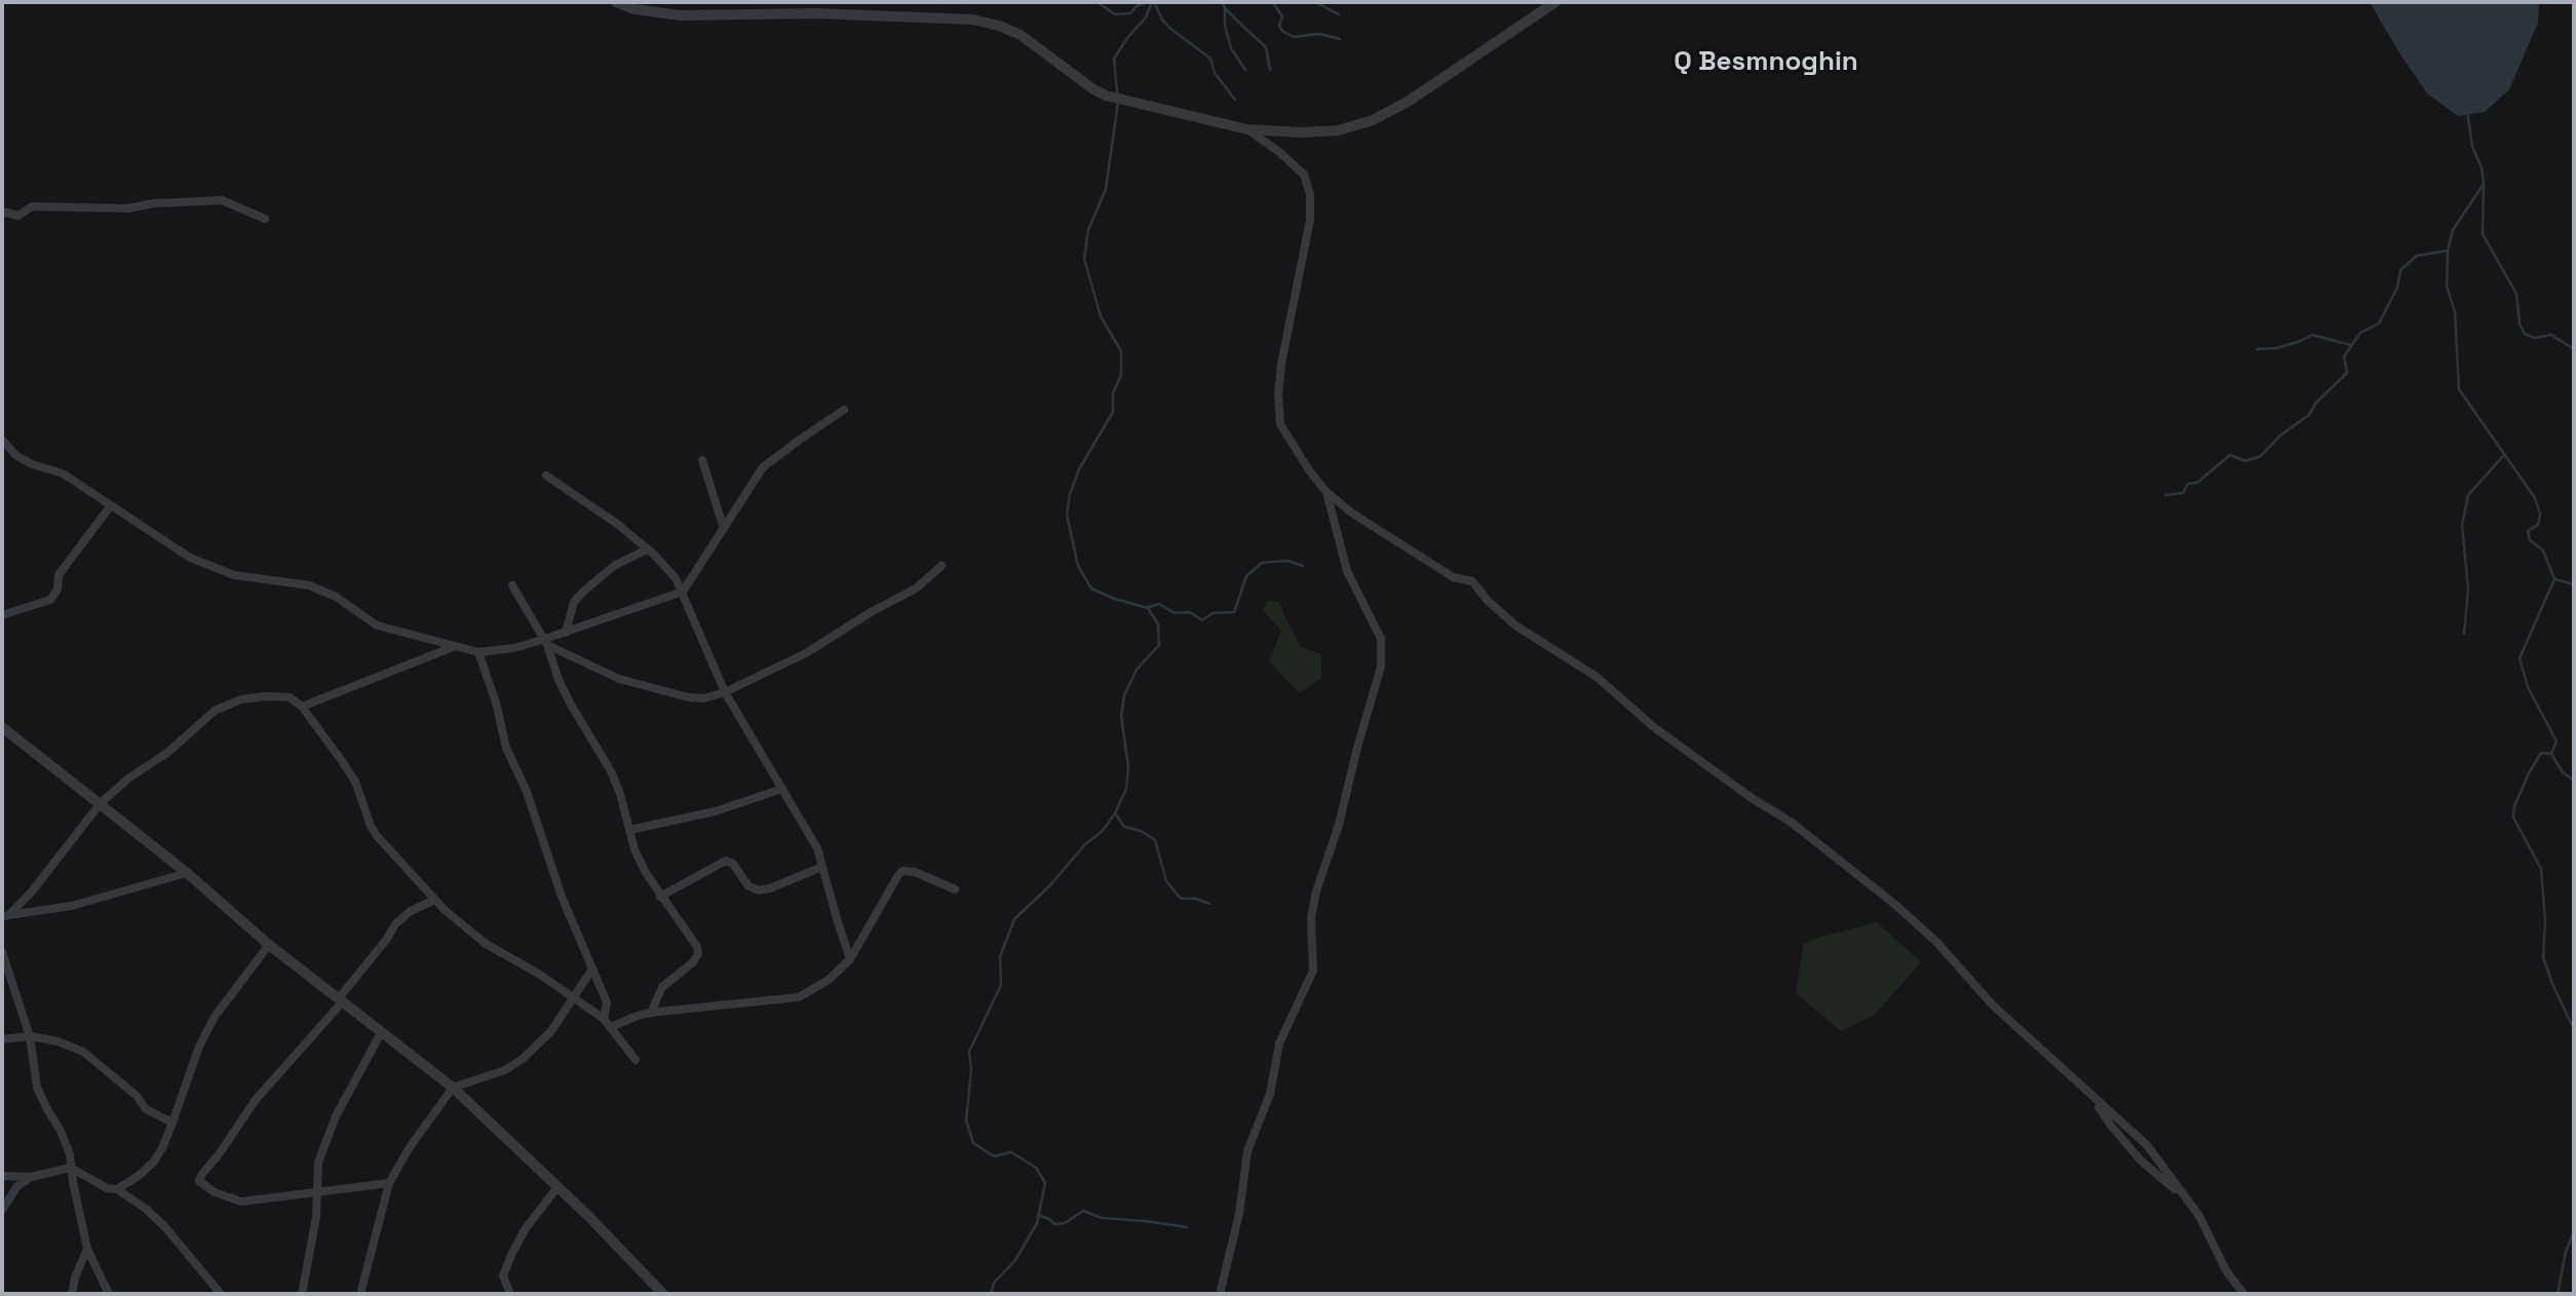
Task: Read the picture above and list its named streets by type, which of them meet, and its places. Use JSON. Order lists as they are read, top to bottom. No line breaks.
{"districts":["Q Besmnoghin"]}
